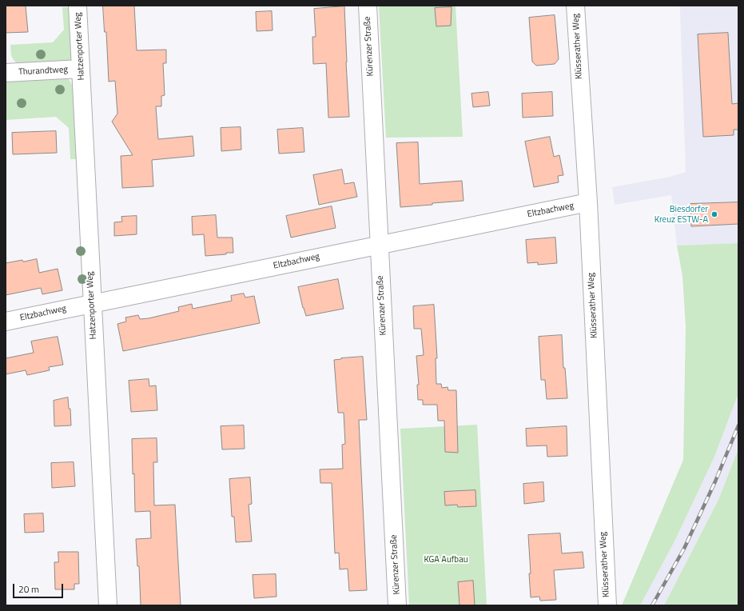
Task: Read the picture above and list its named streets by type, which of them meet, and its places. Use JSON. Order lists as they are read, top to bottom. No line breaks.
{"streets":{"street":["Hatzenporter Weg","Kürenzer Straße","Klüsserather Weg","Thurandtweg","Eltzbachweg"]},"crossings":[["Hatzenporter Weg","Thurandtweg"],["Hatzenporter Weg","Eltzbachweg"],["Kürenzer Straße","Eltzbachweg"],["Klüsserather Weg","Eltzbachweg"]],"parks":["KGA Aufbau"],"places":["Biesdorfer Kreuz ESTW-A"],"scale_bar":"20 m"}
